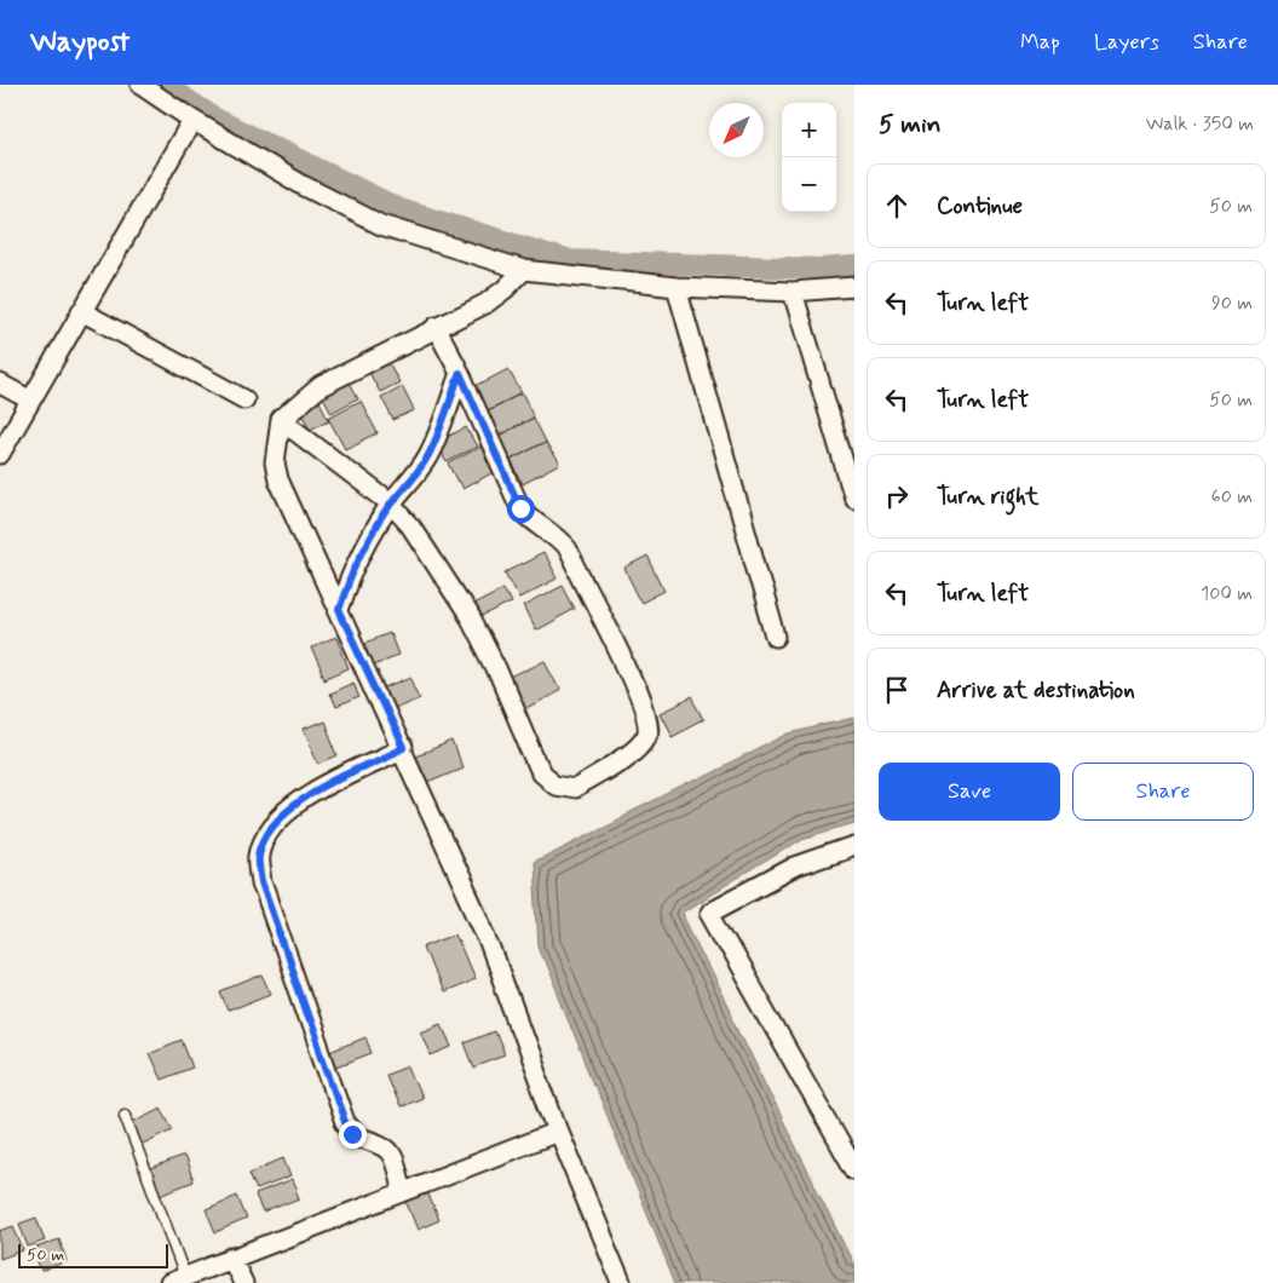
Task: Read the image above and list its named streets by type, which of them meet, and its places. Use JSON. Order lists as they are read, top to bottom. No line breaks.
{"scale_bar":"50 m","north":"bottom left","page":{"header":"Waypost","nav":["Map","Layers","Share"],"heading":["5 min","Walk · 350 m"],"map_buttons":["+","−"],"list":[["Continue","50 m"],["Turn left","90 m"],["Turn left","50 m"],["Turn right","60 m"],["Turn left","100 m"],"Arrive at destination"],"buttons":["Save","Share"],"scale":"50 m"}}
